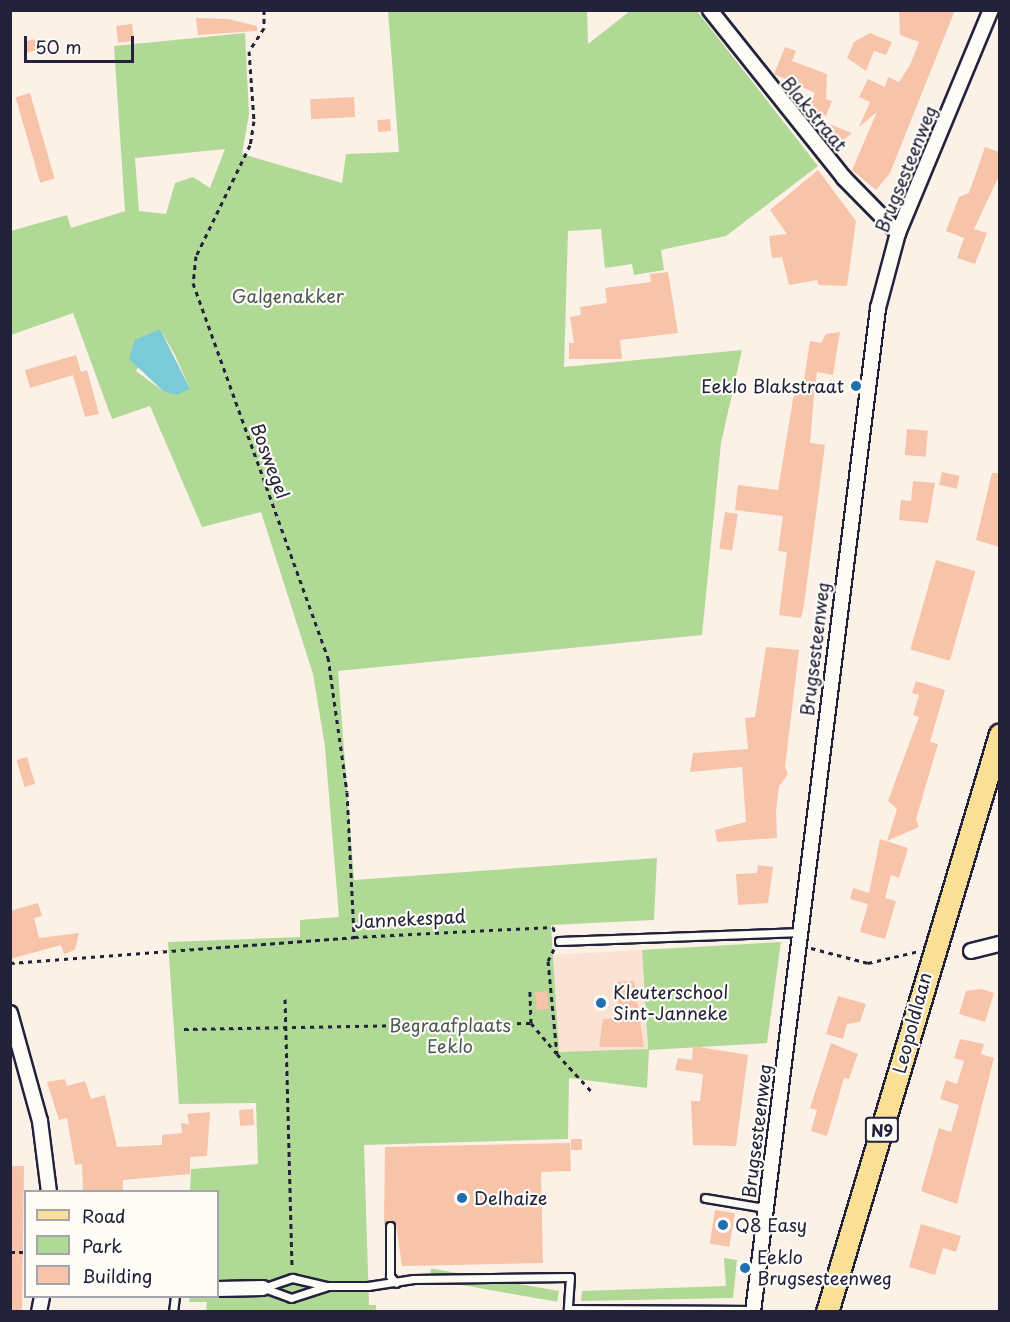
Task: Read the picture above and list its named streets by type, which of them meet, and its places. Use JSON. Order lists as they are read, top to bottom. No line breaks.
{"streets":{"main road":["Leopoldlaan","N9"],"street":["Blakstraat","Brugsesteenweg"],"path":["Boswegel","Jannekespad"]},"crossings":[["Blakstraat","Brugsesteenweg"],["Boswegel","Jannekespad"]],"parks":["Galgenakker","Begraafplaats Eeklo"],"places":["Eeklo Blakstraat","Kleuterschool Sint-Janneke","Delhaize","Q8 Easy","Eeklo Brugsesteenweg"],"legend":["Road","Park","Building"],"scale_bar":"50 m"}
